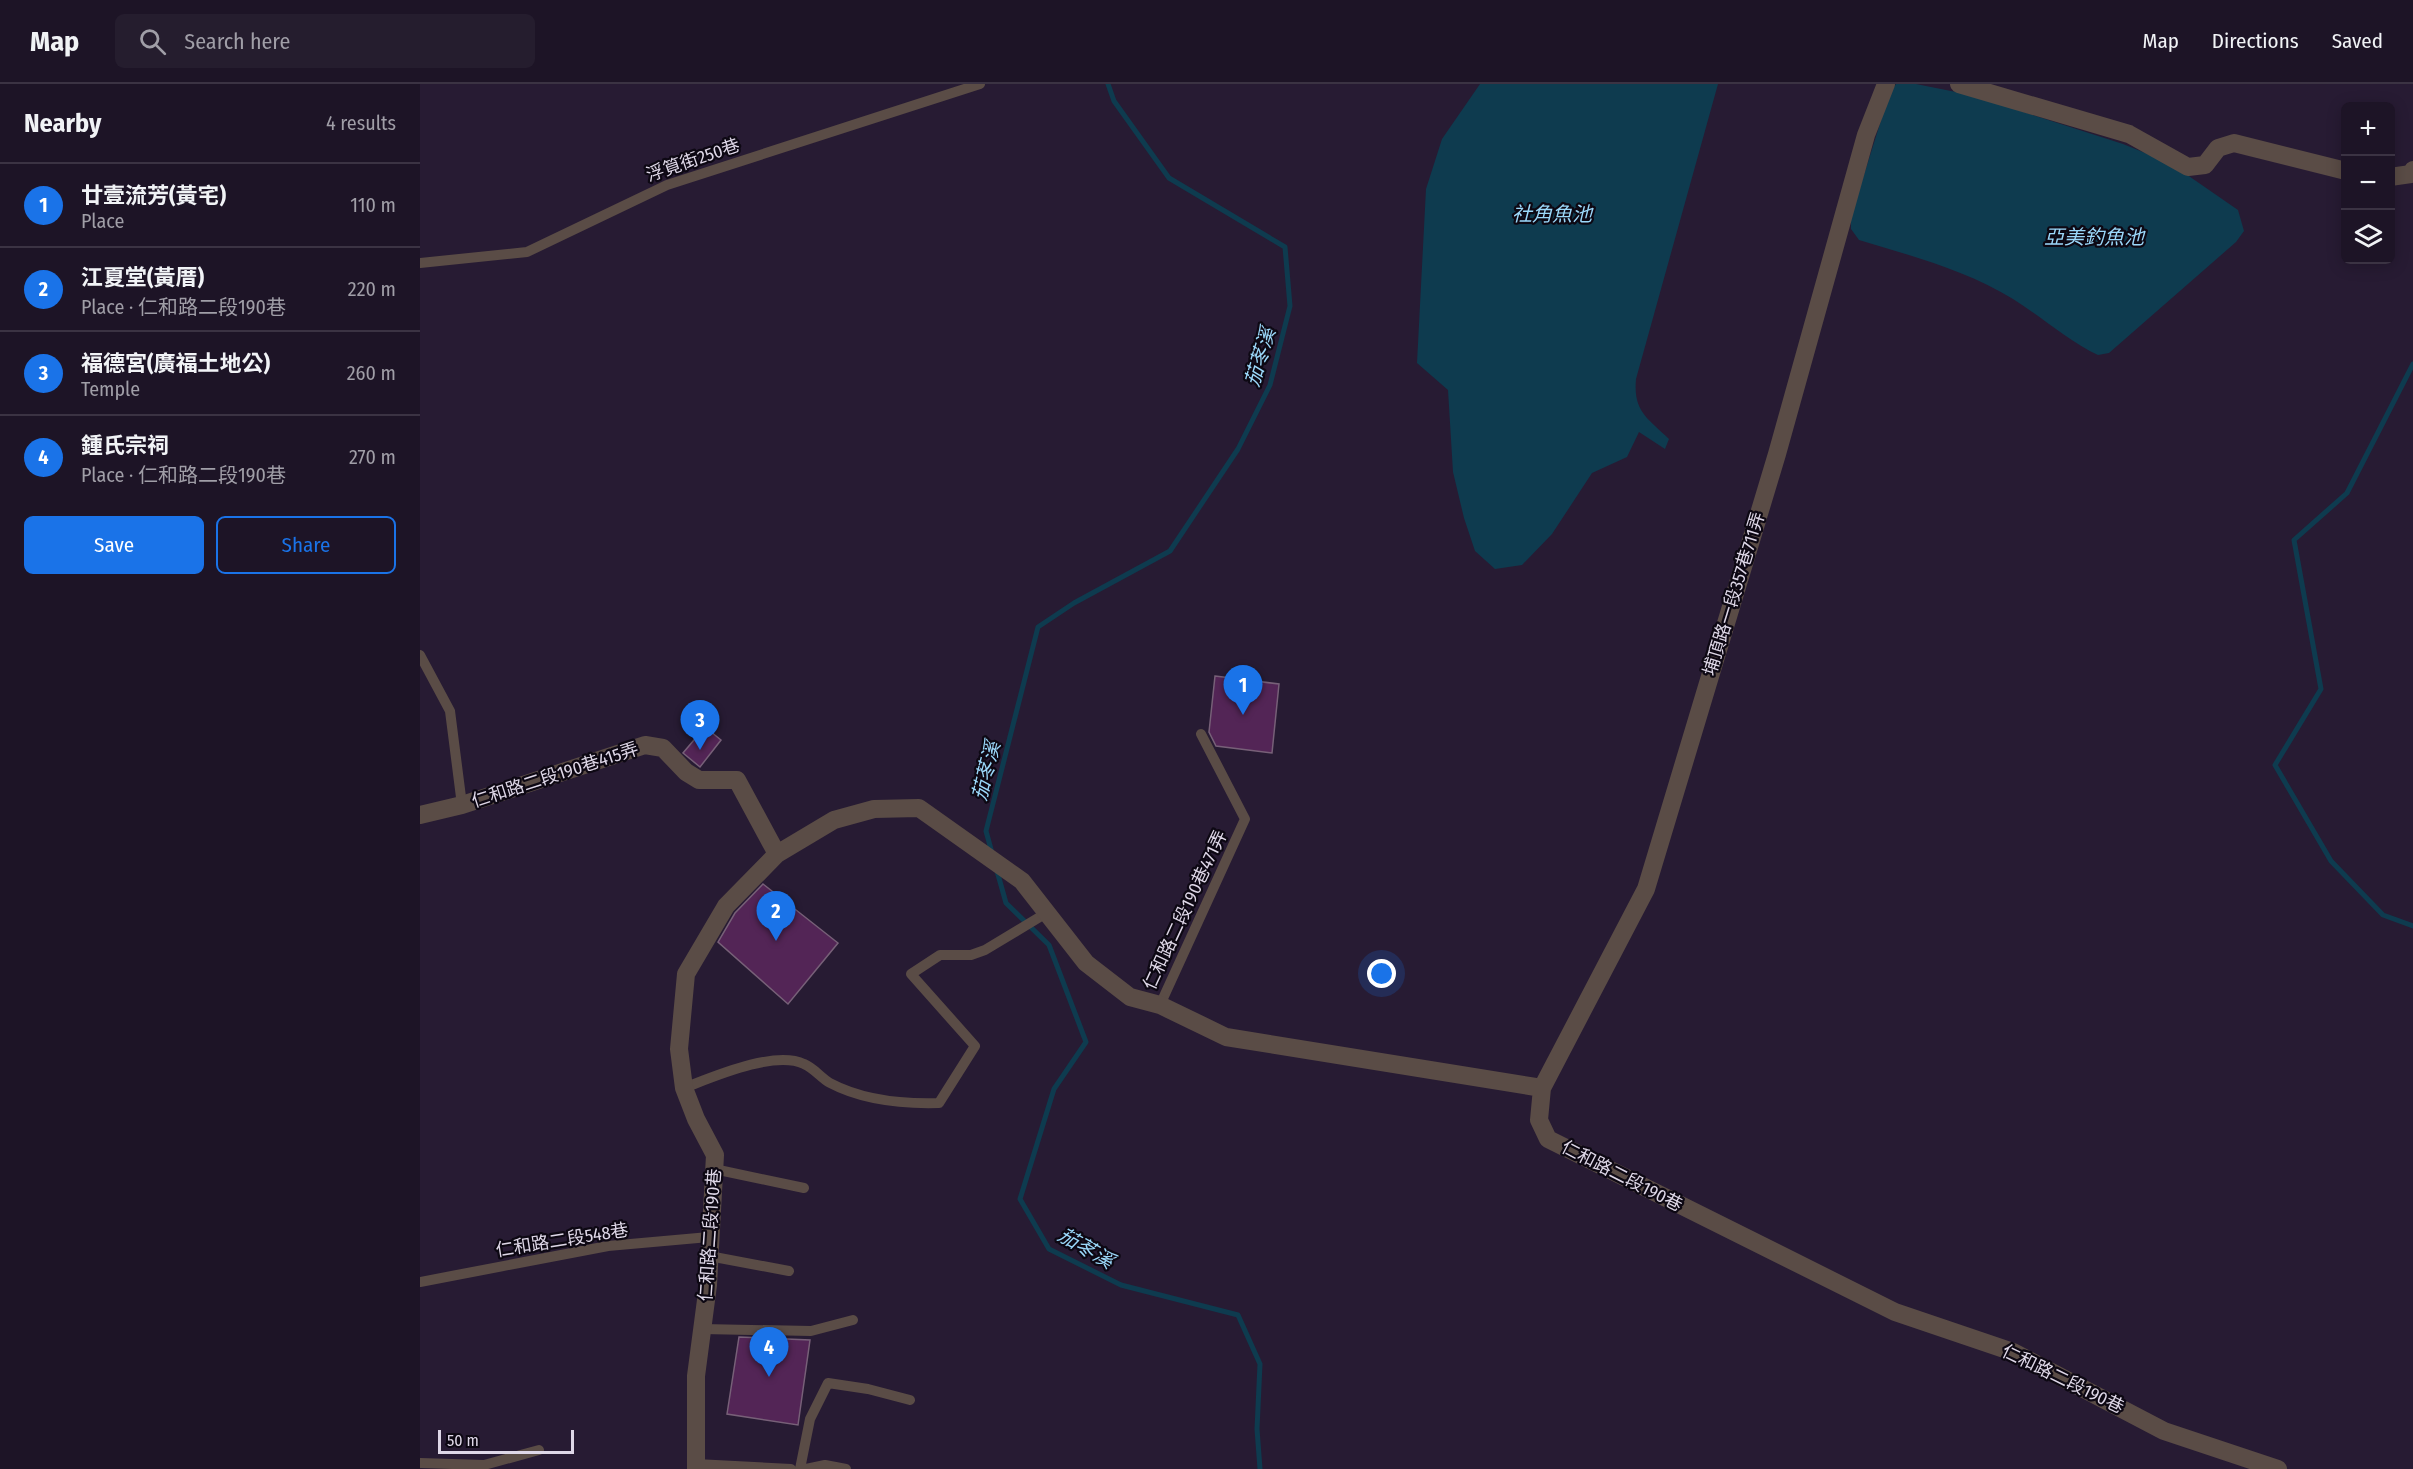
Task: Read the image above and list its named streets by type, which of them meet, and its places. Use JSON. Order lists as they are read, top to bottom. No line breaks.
{"streets":{"street":["埔頂路一段357巷711弄","仁和路二段190巷415弄","仁和路二段190巷"],"lane":["浮筧街250巷","仁和路二段190巷471弄","仁和路二段548巷"]},"crossings":[["埔頂路一段357巷711弄","仁和路二段190巷"],["仁和路二段190巷415弄","仁和路二段190巷"],["仁和路二段190巷","仁和路二段548巷"]],"water":["社角魚池","亞美釣魚池","茄苳溪"],"scale_bar":"50 m","page":{"header":"Map","search":"Search here","nav":["Map","Directions","Saved"],"heading":["Nearby","4 results"],"map_buttons":["+","−"],"list":[{"mark":"1","name":"廿壹流芳(黃宅)","note":"Place","value":"110 m"},{"mark":"2","name":"江夏堂(黃厝)","note":"Place · 仁和路二段190巷","value":"220 m"},{"mark":"3","name":"福德宮(廣福土地公)","note":"Temple","value":"260 m"},{"mark":"4","name":"鍾氏宗祠","note":"Place · 仁和路二段190巷","value":"270 m"}],"buttons":["Save","Share"],"pins":["1","3","2","4"],"scale":"50 m"}}
